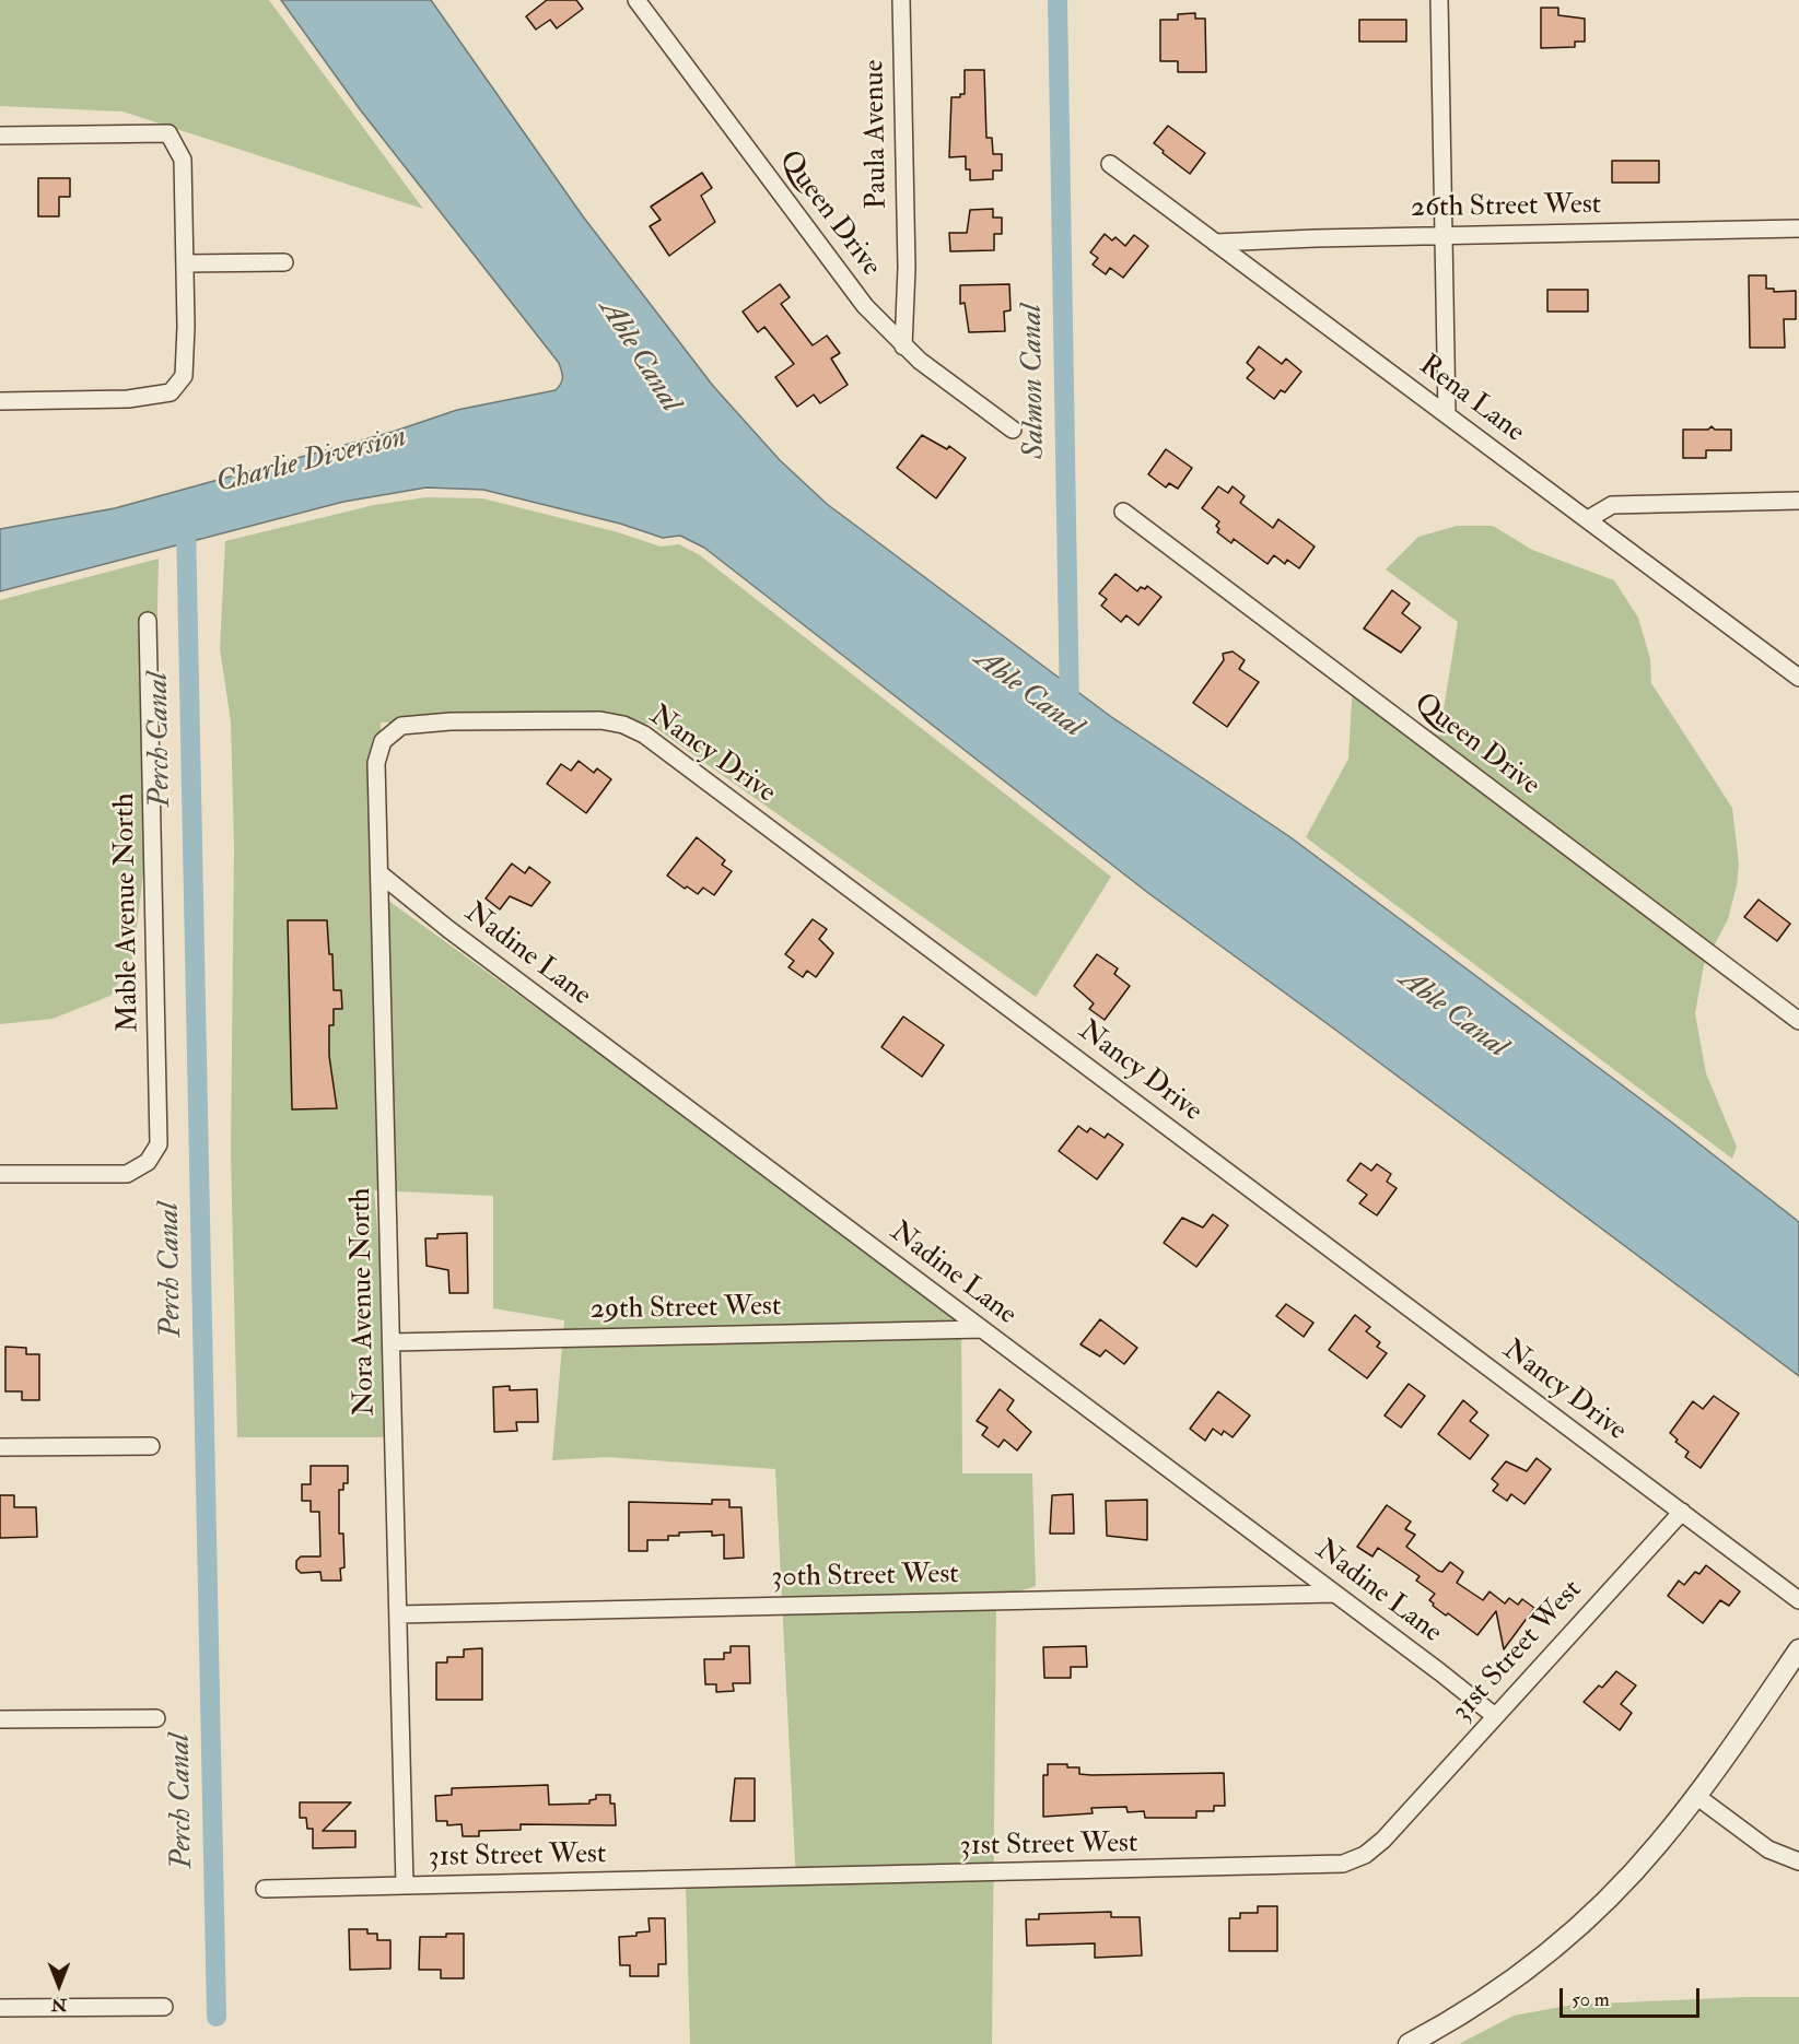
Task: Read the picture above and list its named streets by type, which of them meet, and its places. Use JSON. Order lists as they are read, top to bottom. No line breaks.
{"streets":{"street":["Paula Avenue","26th Street West","Queen Drive","Rena Lane","Nancy Drive","Mable Avenue North","Nadine Lane","Nora Avenue North","29th Street West","30th Street West","31st Street West"]},"crossings":[["Paula Avenue","Queen Drive"],["26th Street West","Rena Lane"],["Nancy Drive","Nora Avenue North"],["Nancy Drive","31st Street West"],["Nadine Lane","Nora Avenue North"],["Nadine Lane","29th Street West"],["Nadine Lane","30th Street West"],["Nadine Lane","31st Street West"],["Nora Avenue North","29th Street West"],["Nora Avenue North","30th Street West"],["Nora Avenue North","31st Street West"]],"water":["Able Canal","Salmon Canal","Charlie Diversion","Perch Canal"],"scale_bar":"50 m","north":"bottom"}
